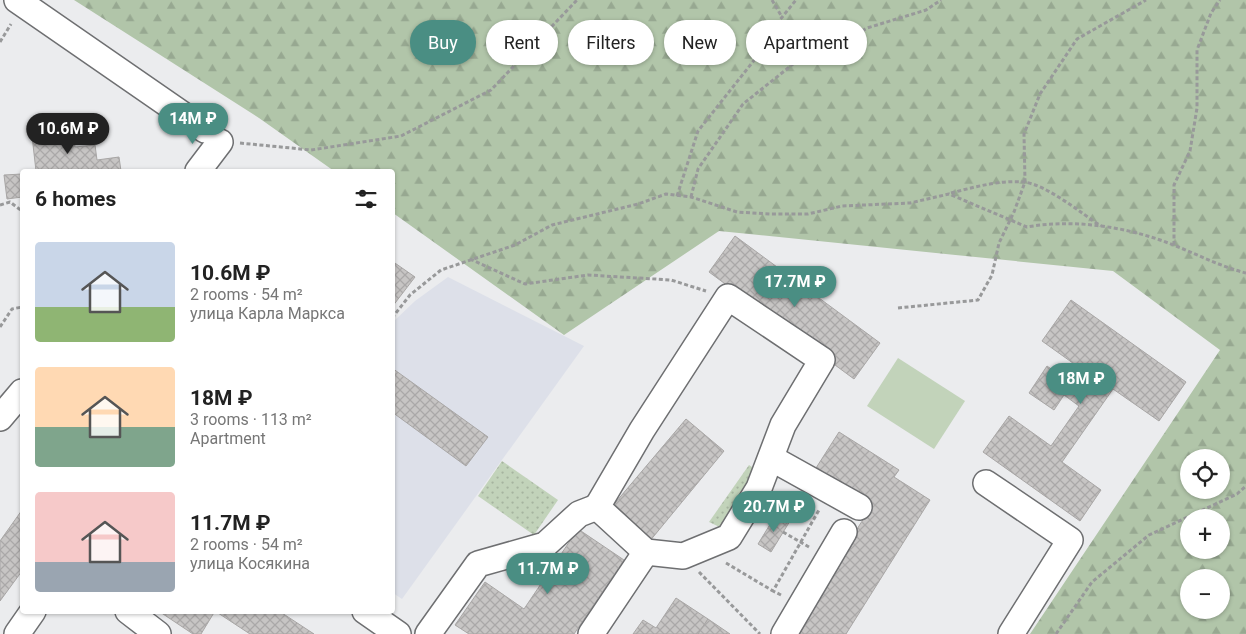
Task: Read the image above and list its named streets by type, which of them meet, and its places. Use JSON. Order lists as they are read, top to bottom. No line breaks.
{"page":{"chip":["Buy","Rent","Filters","New","Apartment"],"price":["14M ₽","10.6M ₽","17.7M ₽","18M ₽","20.7M ₽","11.7M ₽"],"heading":"6 homes","list":[{"name":"10.6M ₽","note":"2 rooms · 54 m² · улица Карла Маркса"},{"name":"18M ₽","note":"3 rooms · 113 m² · Apartment"},{"name":"11.7M ₽","note":"2 rooms · 54 m² · улица Косякина"}],"map_buttons":["+","−"]}}
